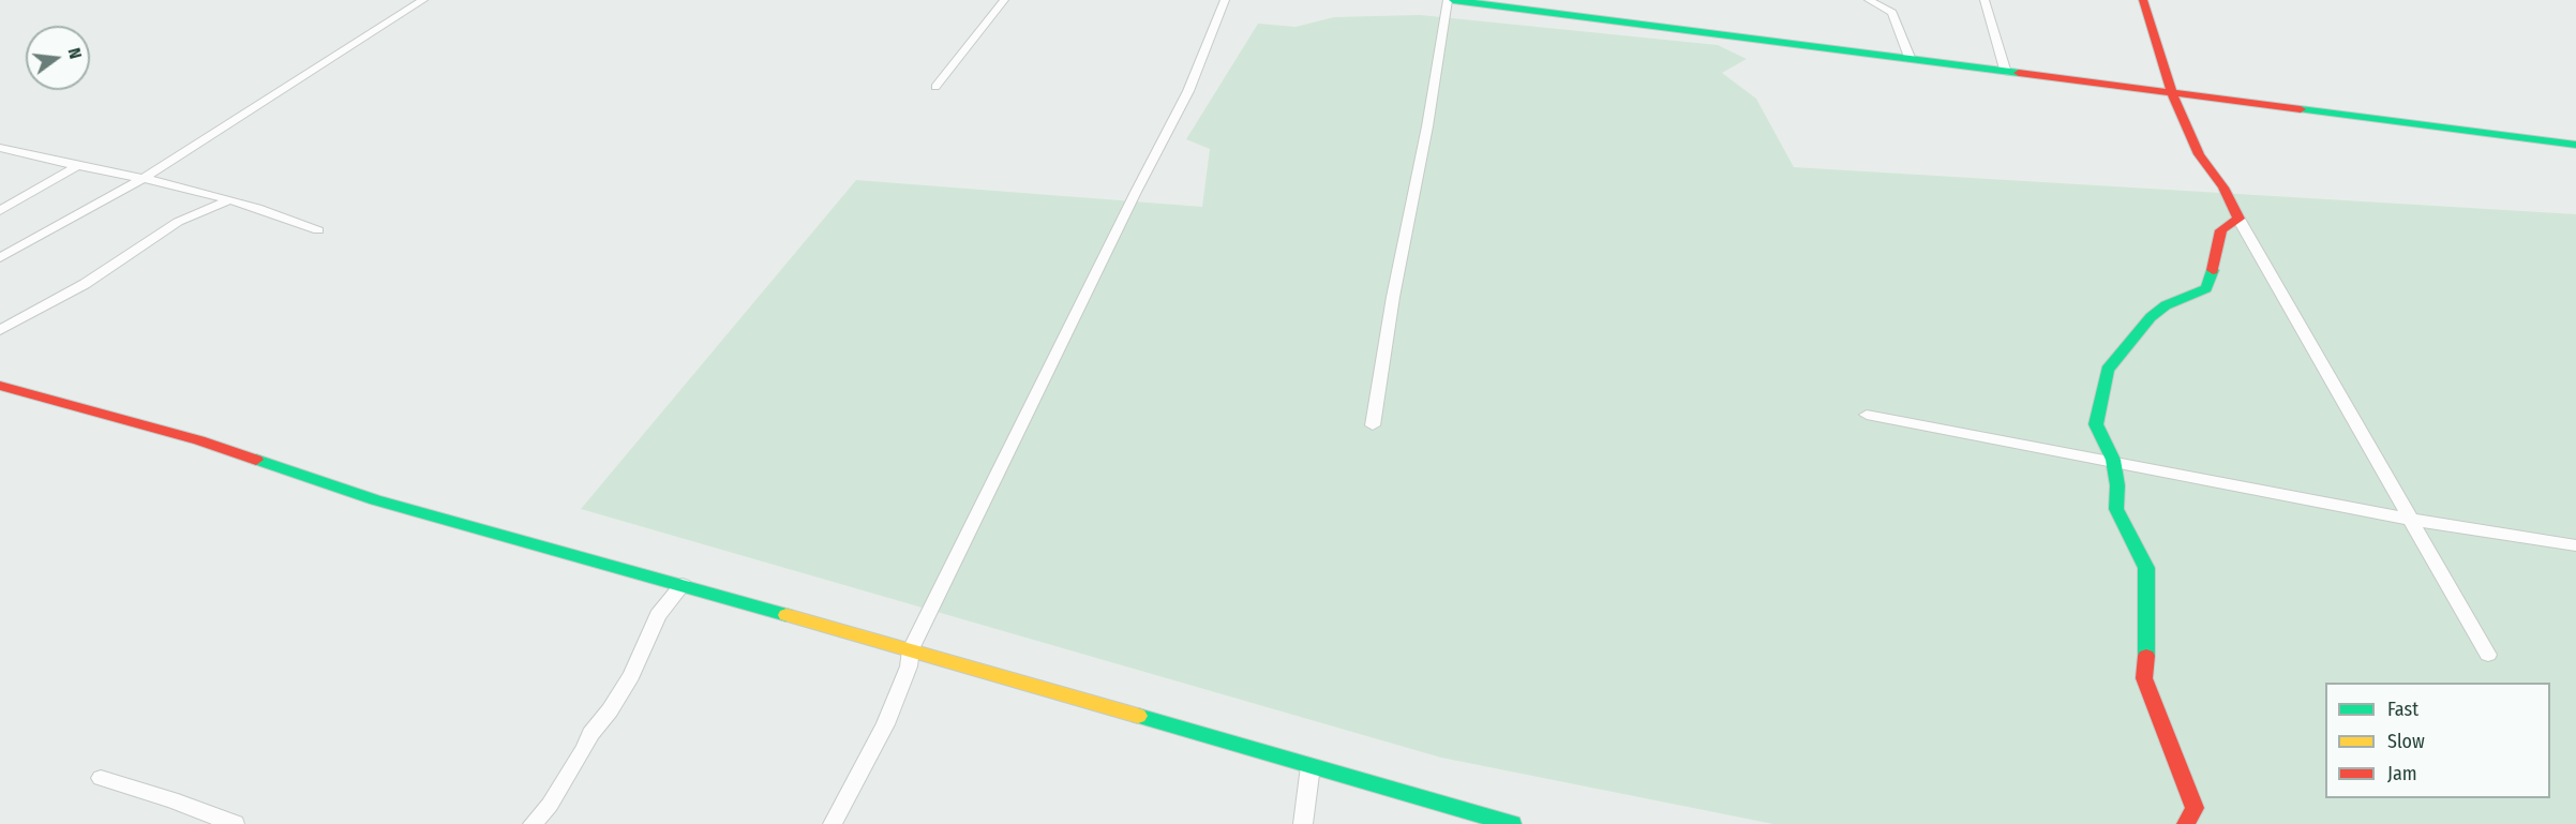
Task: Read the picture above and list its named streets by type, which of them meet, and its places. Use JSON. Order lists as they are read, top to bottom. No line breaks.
{"legend":["Fast","Slow","Jam"],"north":"right"}
